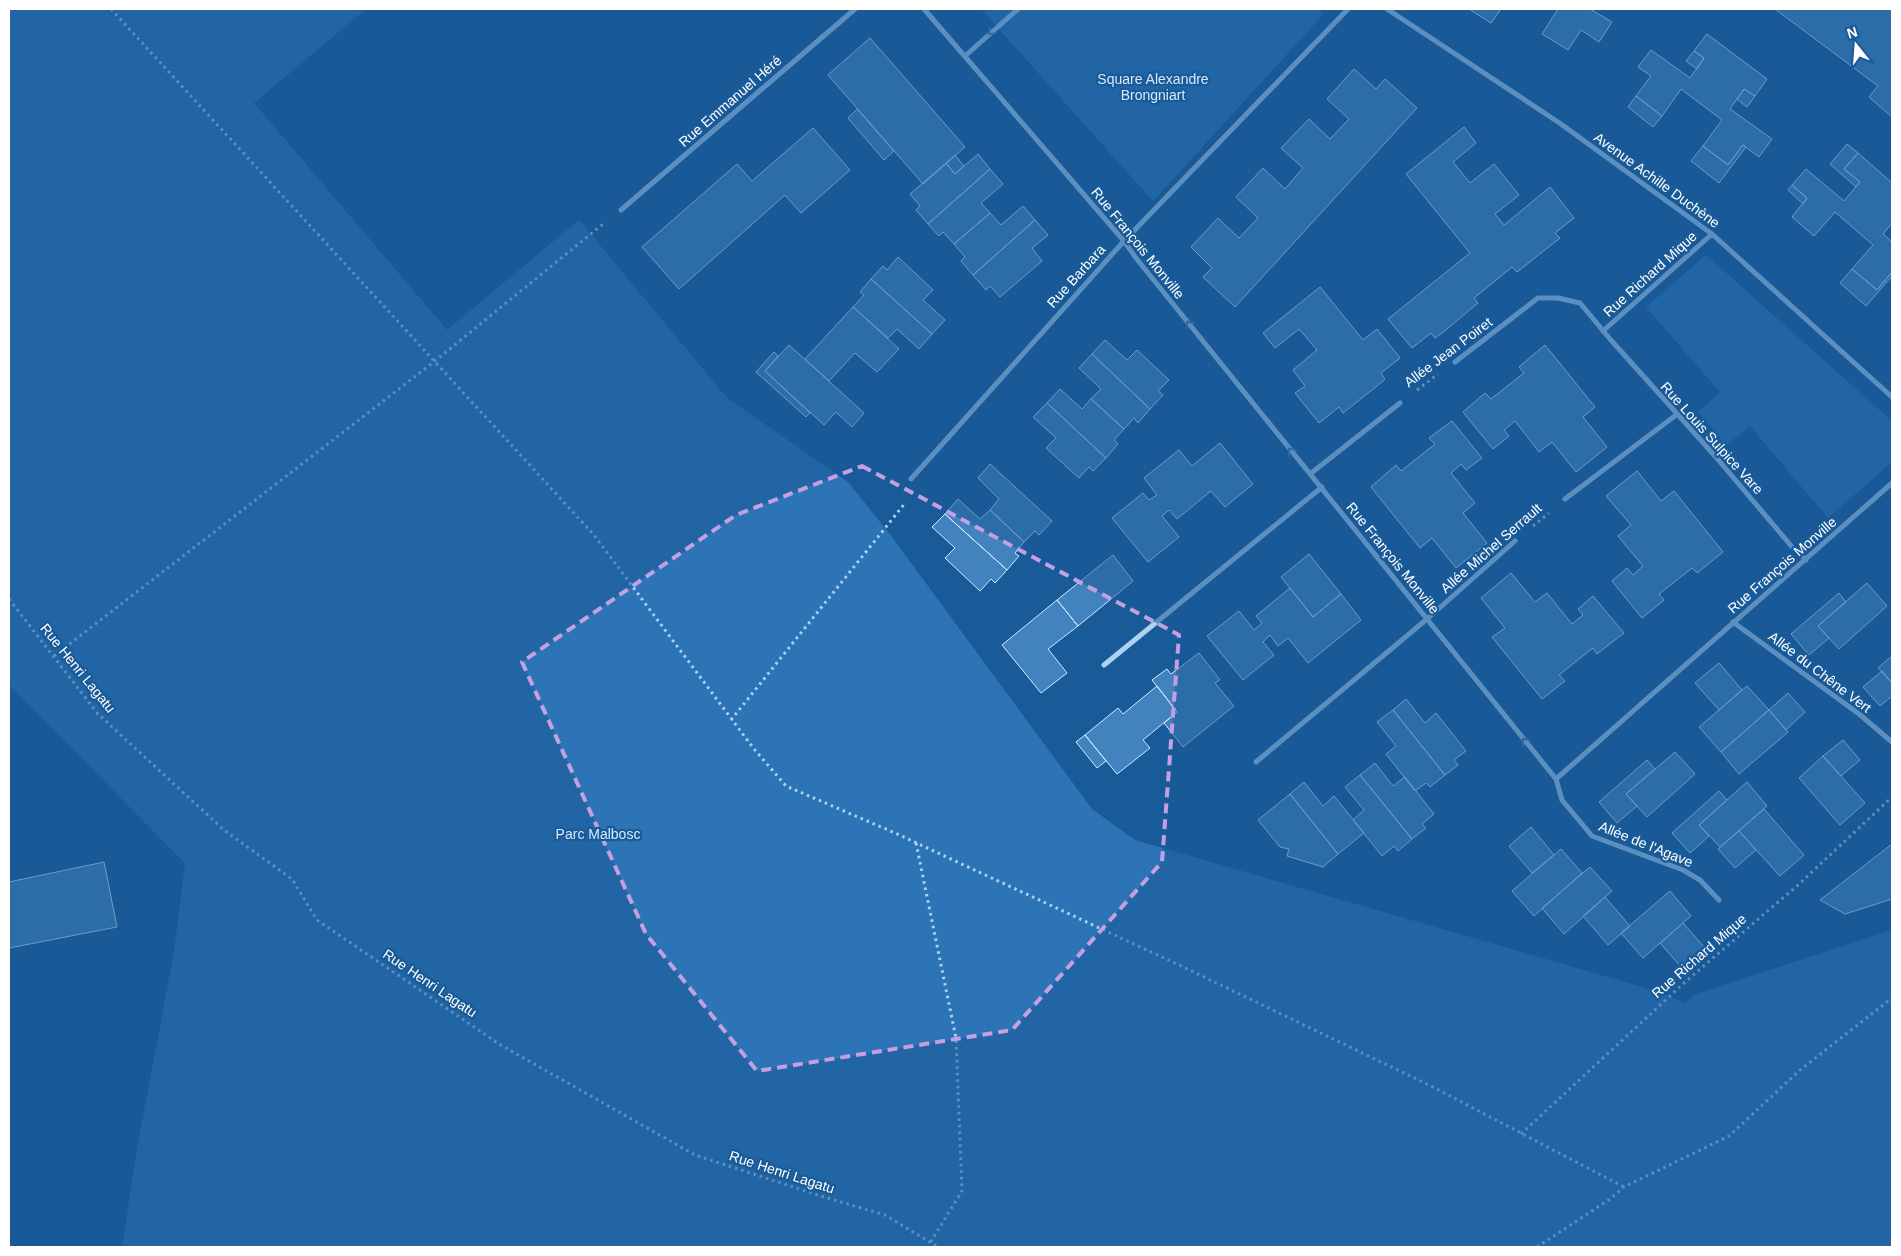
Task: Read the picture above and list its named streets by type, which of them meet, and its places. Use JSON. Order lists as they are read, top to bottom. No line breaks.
{"streets":{"street":["Rue Emmanuel Héré","Avenue Achille Duchène","Rue François Monville","Rue Richard Mique","Rue Barbara","Allée Jean Poiret","Rue Louis Sulpice Vare","Allée Michel Serrault","Allée du Chêne Vert","Allée de l'Agave"],"path":["Rue Henri Lagatu"]},"crossings":[["Avenue Achille Duchène","Rue Richard Mique"],["Rue François Monville","Rue Barbara"],["Rue François Monville","Allée Jean Poiret"],["Rue François Monville","Rue Louis Sulpice Vare"],["Rue François Monville","Allée Michel Serrault"],["Rue François Monville","Allée du Chêne Vert"],["Rue François Monville","Allée de l'Agave"],["Rue Richard Mique","Allée Jean Poiret"],["Rue Richard Mique","Rue Louis Sulpice Vare"],["Allée Jean Poiret","Rue Louis Sulpice Vare"]],"parks":["Square Alexandre Brongniart","Parc Malbosc"],"north":"top"}
